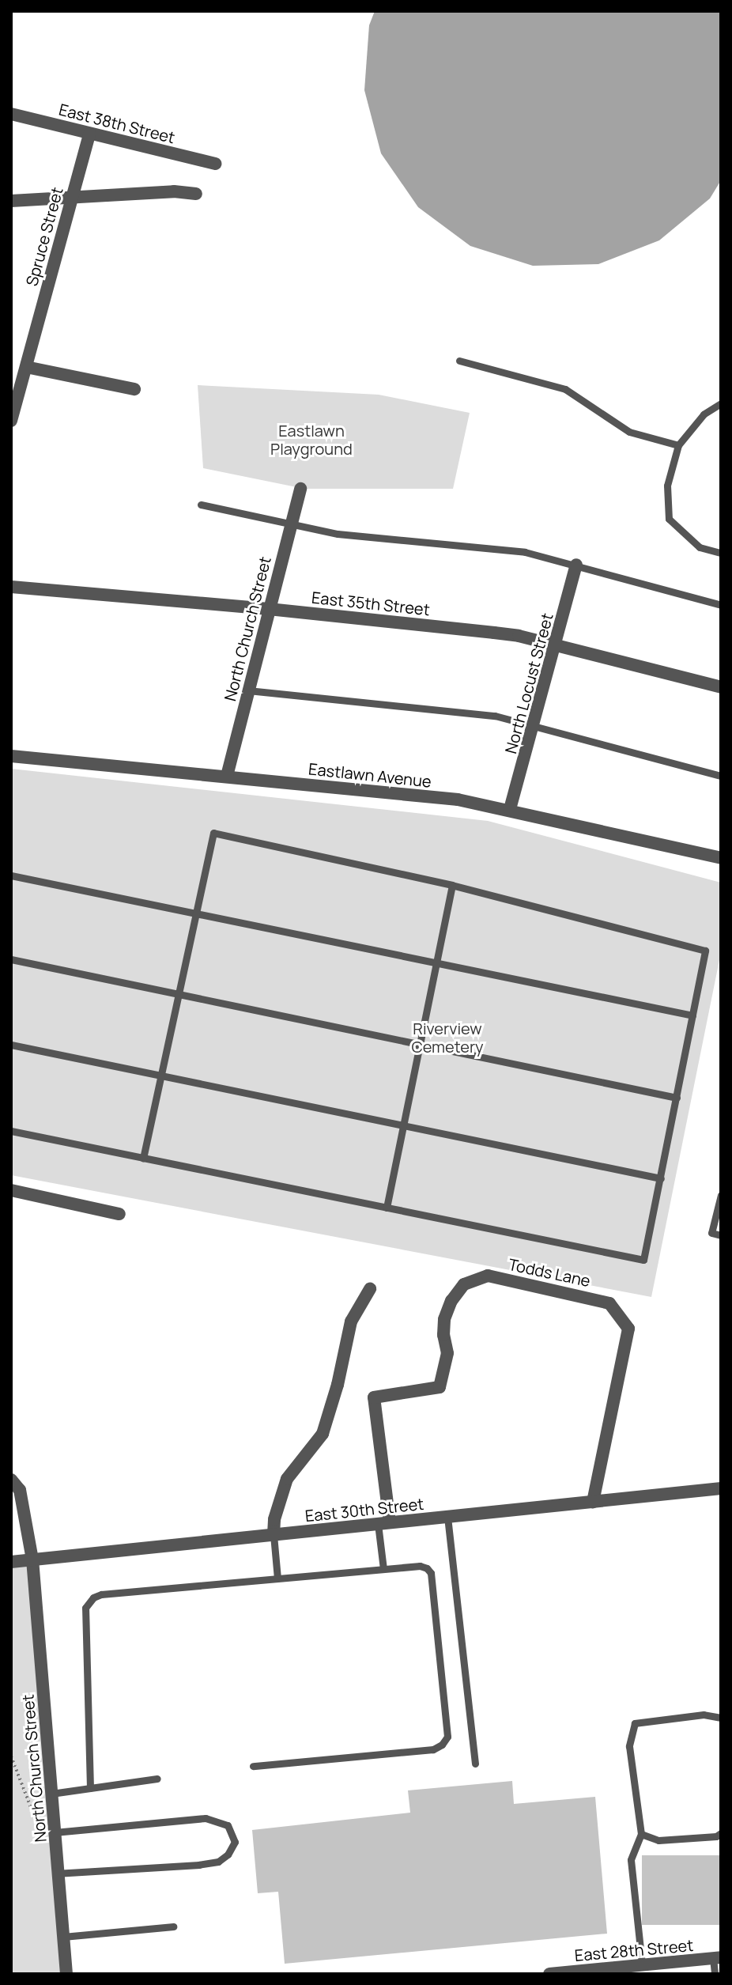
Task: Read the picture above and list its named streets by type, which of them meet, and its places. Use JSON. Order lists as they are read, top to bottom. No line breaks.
{"streets":{"street":["East 38th Street","Spruce Street","East 35th Street","North Church Street","North Locust Street","Eastlawn Avenue","Todds Lane","East 30th Street","East 28th Street"]},"crossings":[["East 38th Street","Spruce Street"],["East 35th Street","North Church Street"],["East 35th Street","North Locust Street"],["North Church Street","Eastlawn Avenue"],["North Church Street","East 30th Street"],["North Locust Street","Eastlawn Avenue"],["Todds Lane","East 30th Street"]],"parks":["Eastlawn Playground","Riverview Cemetery"]}
